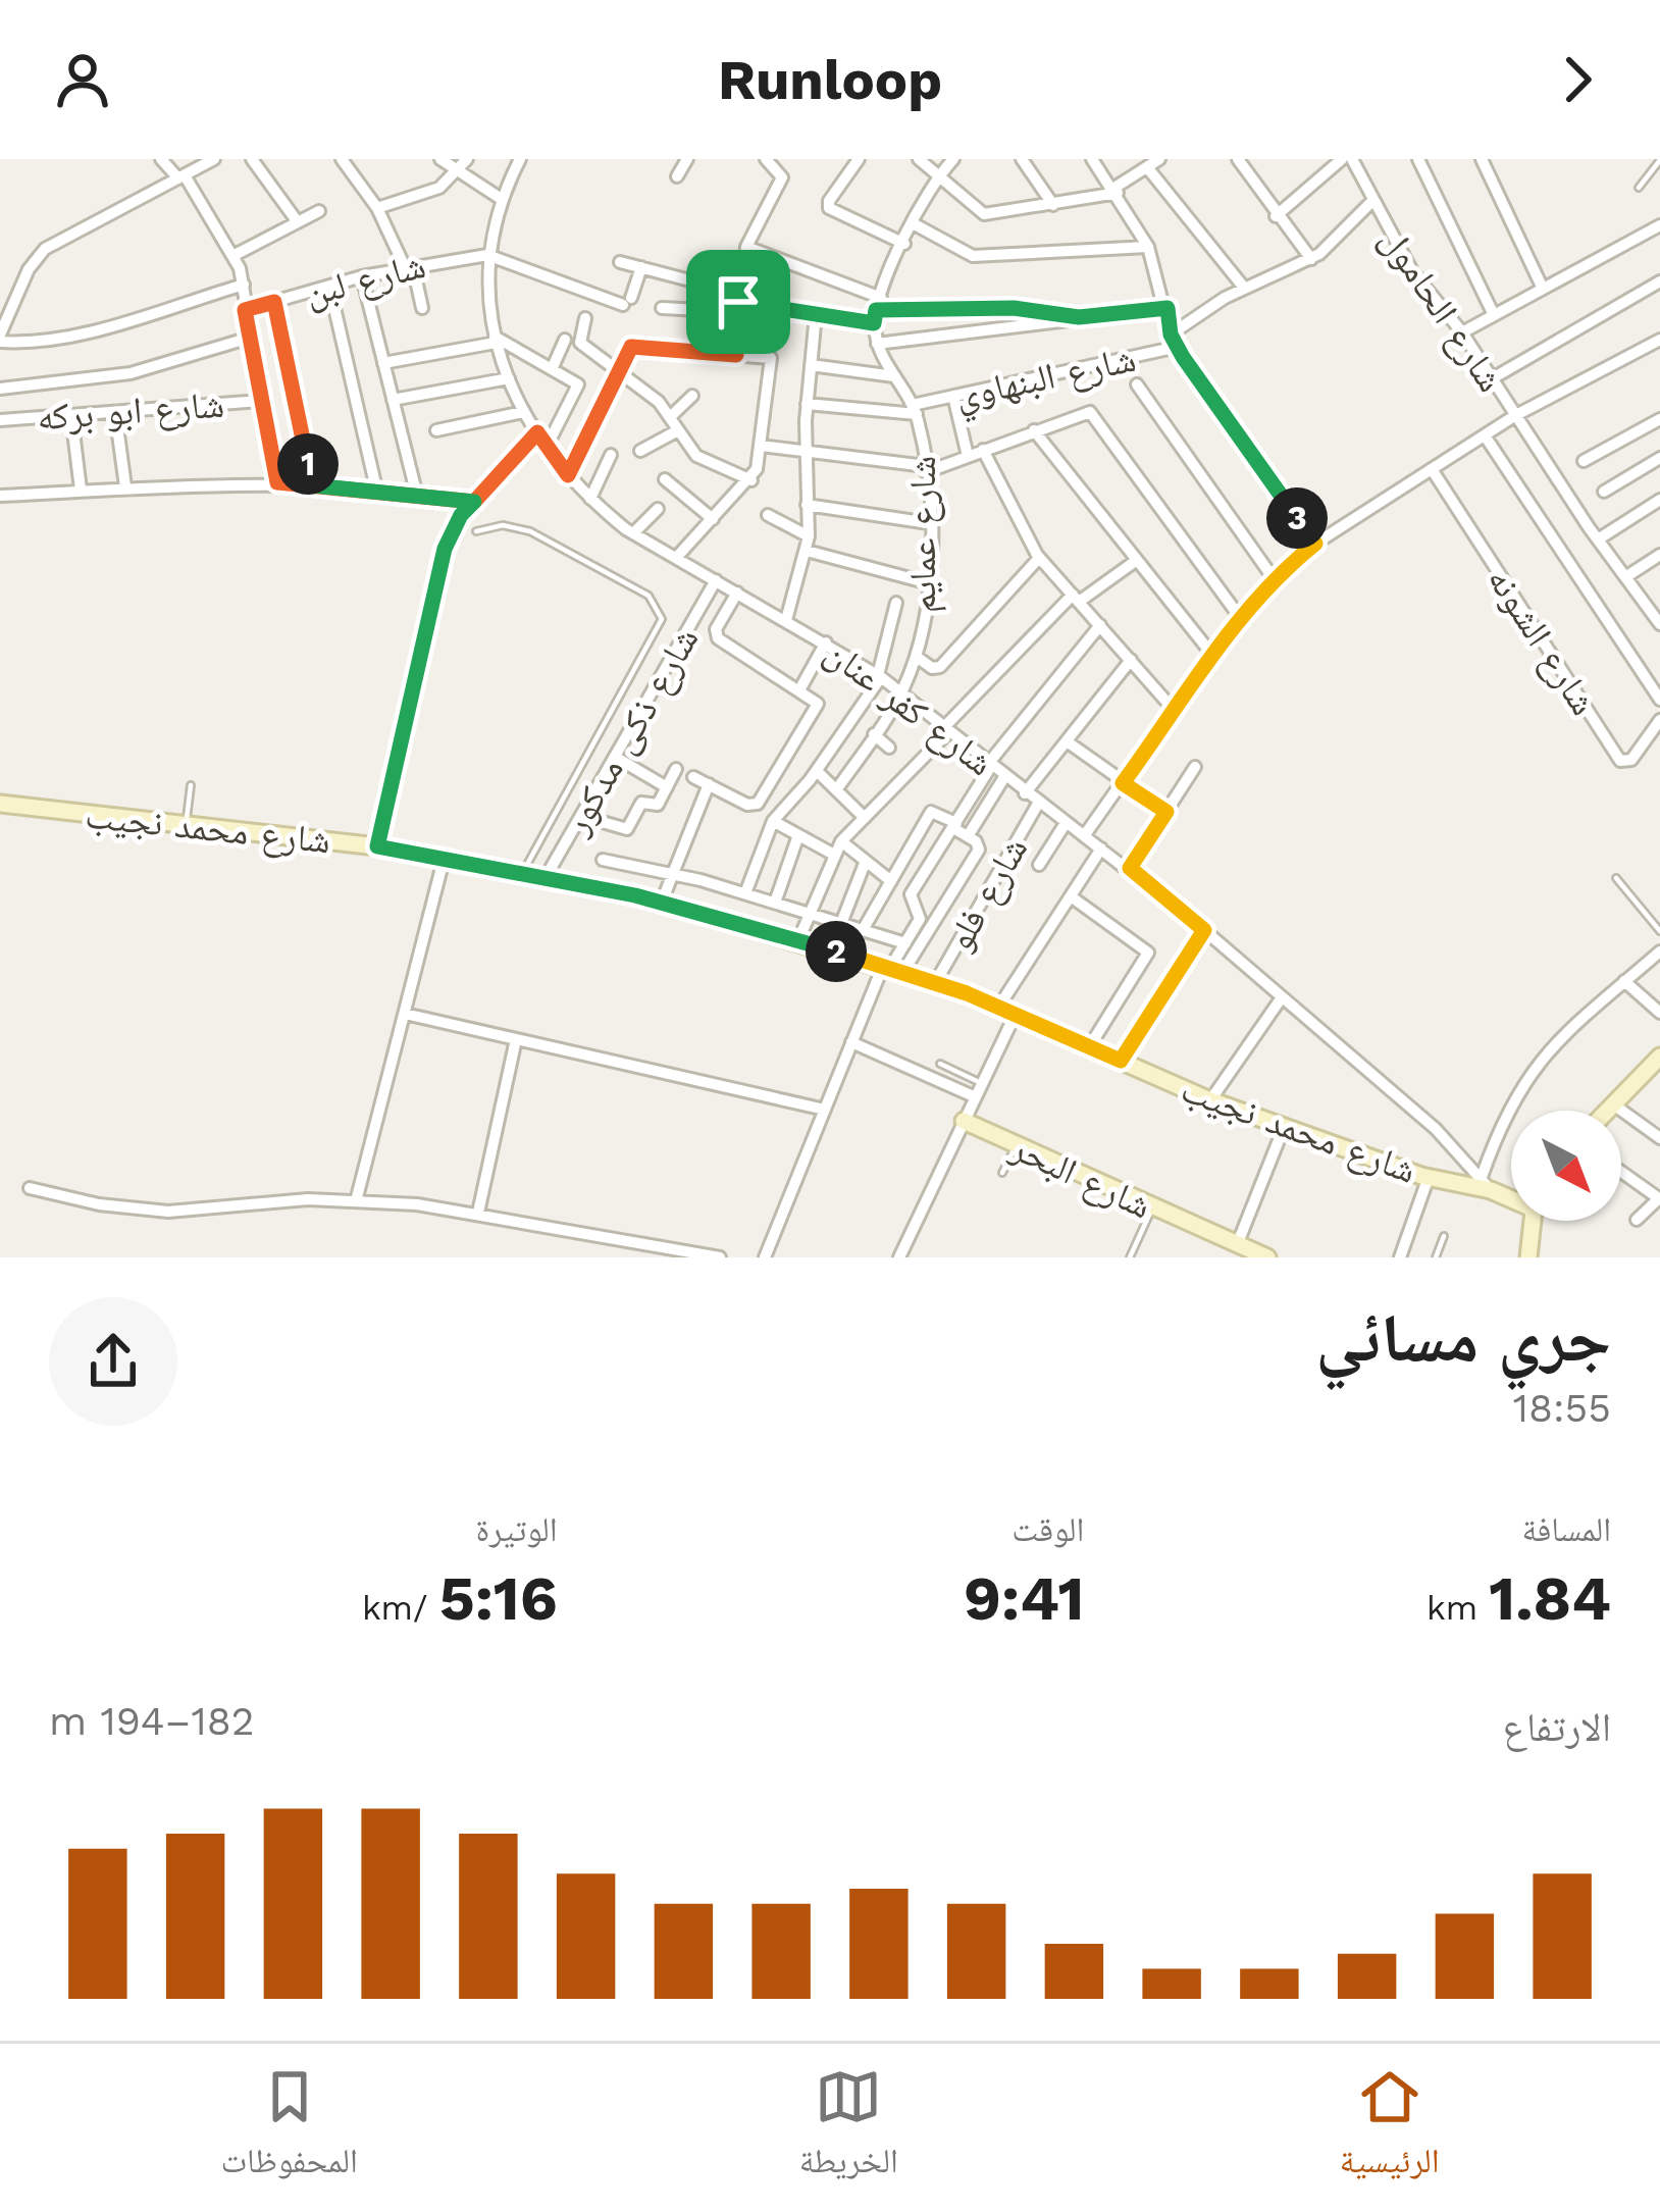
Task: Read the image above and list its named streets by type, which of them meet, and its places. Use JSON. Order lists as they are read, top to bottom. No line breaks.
{"streets":{"street":["شارع لبن","شارع الحامول","شارع البنهاوي","شارع ابو بركه","شارع عمايم","شارع الشونه","شارع كفر عنان","شارع ذكى مدكور","شارع محمد نجيب","شارع فلو","شارع البحر"]},"crossings":[["شارع لبن","شارع كفر عنان"],["شارع الحامول","شارع البنهاوي"],["شارع البنهاوي","شارع عمايم"],["شارع عمايم","شارع كفر عنان"],["شارع كفر عنان","شارع ذكى مدكور"],["شارع كفر عنان","شارع محمد نجيب"],["شارع كفر عنان","شارع فلو"],["شارع ذكى مدكور","شارع محمد نجيب"],["شارع محمد نجيب","شارع فلو"]],"north":"bottom right","page":{"header":"Runloop","pins":["1","3","2"],"heading":["جري مسائي","18:55"],"stats":[["المسافة","1.84 km"],["الوقت","9:41"],["الوتيرة","5:16 /km"]],"chart":["الارتفاع","182–194 m"],"tabs":["الرئيسية","الخريطة","المحفوظات"]}}
